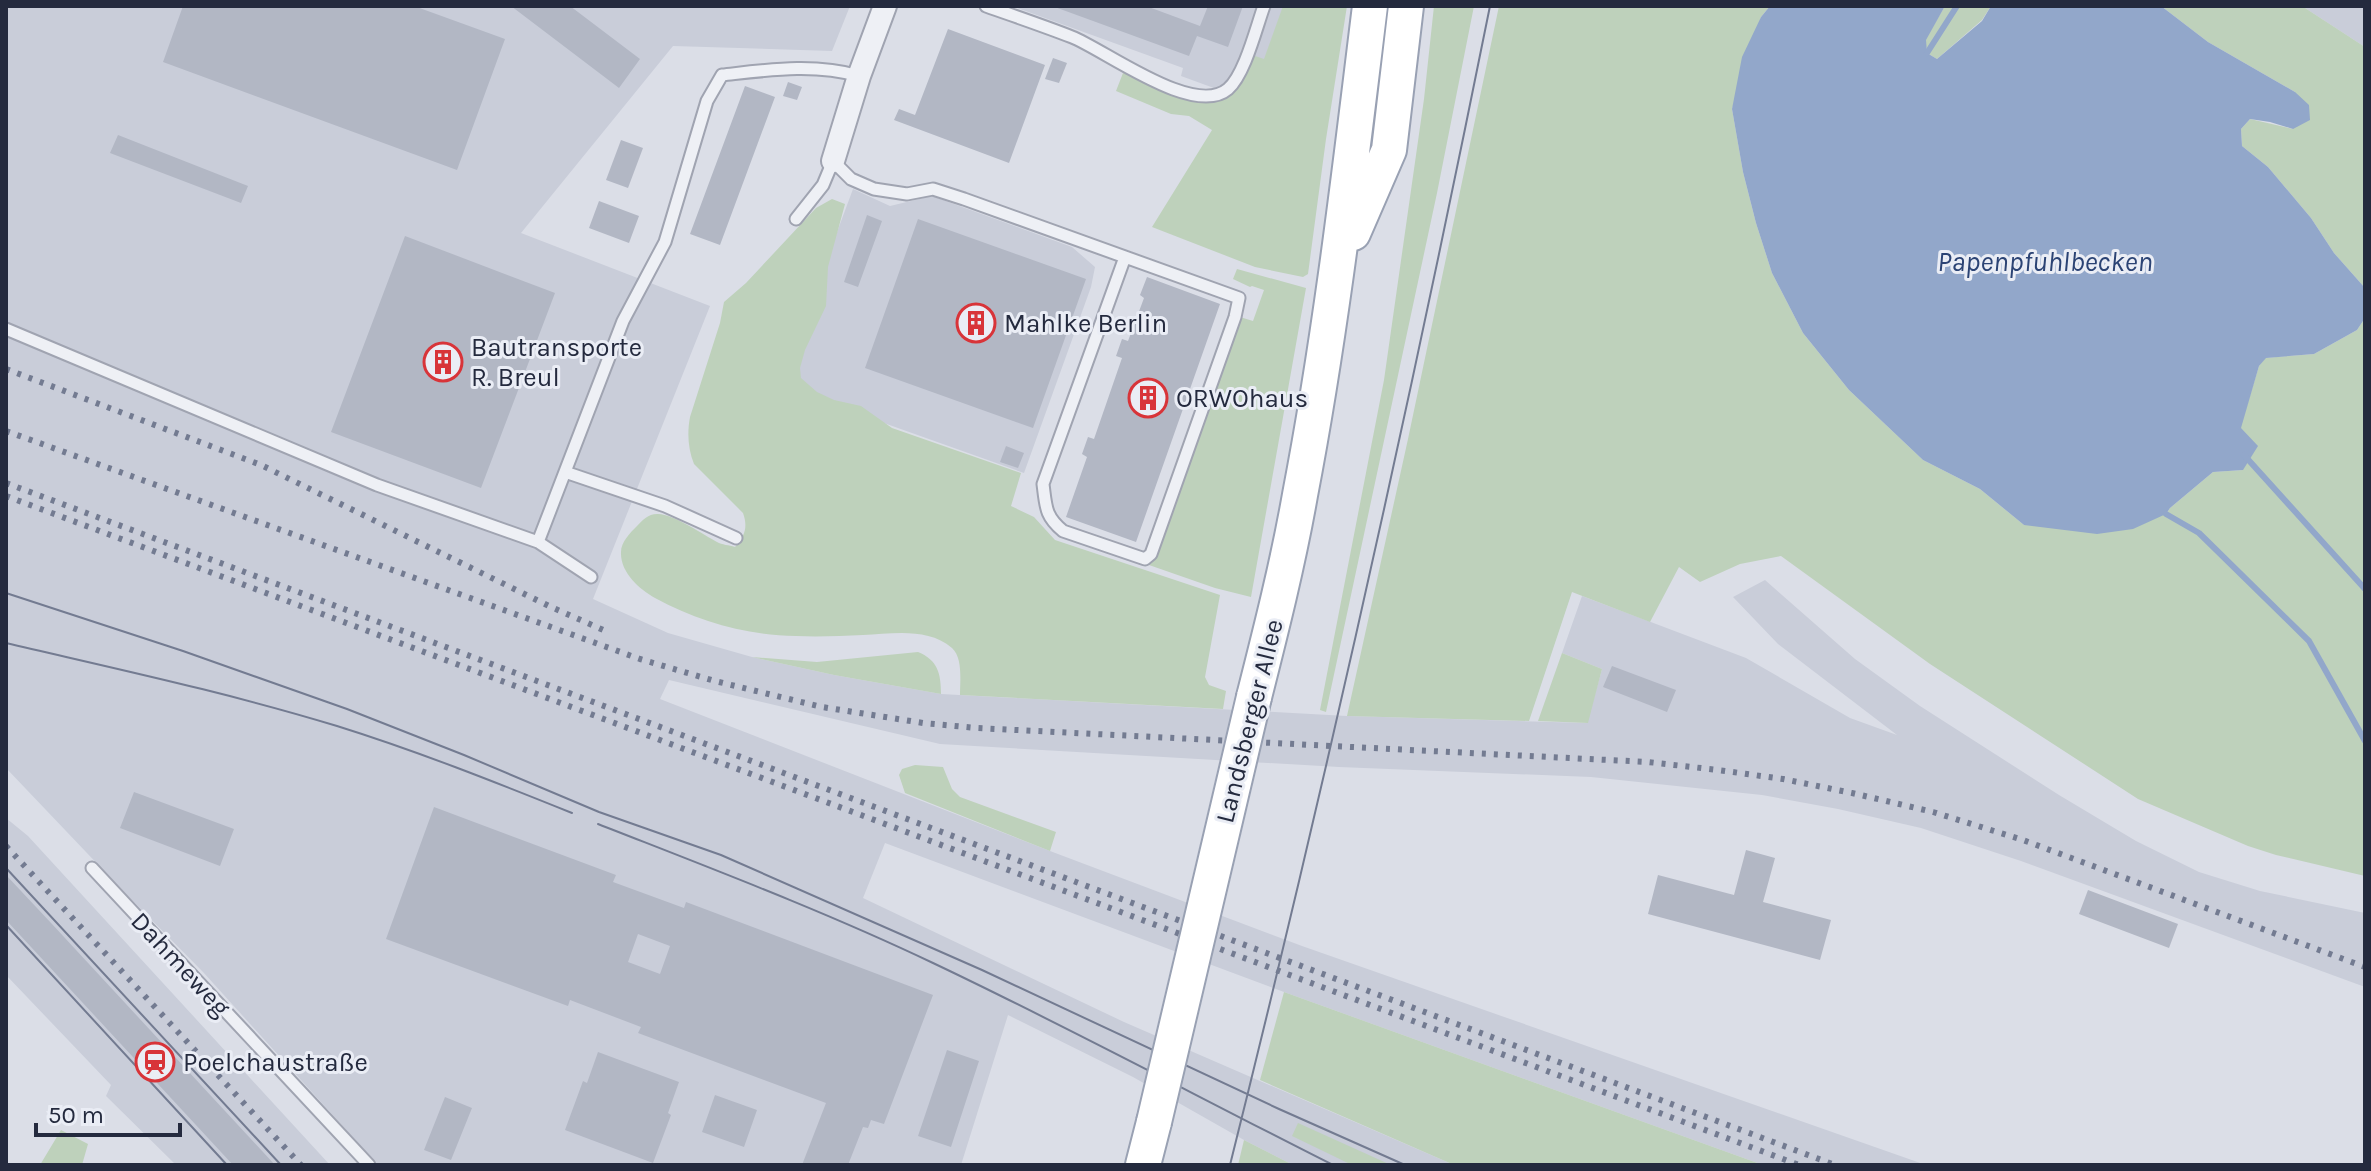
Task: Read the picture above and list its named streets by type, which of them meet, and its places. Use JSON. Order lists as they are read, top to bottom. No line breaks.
{"streets":{"main road":["Landsberger Allee"],"lane":["Dahmeweg"]},"water":["Papenpfuhlbecken"],"places":{"building":["Mahlke Berlin","Bautransporte R. Breul","ORWOhaus"],"station":["Poelchaustraße"]},"scale_bar":"50 m"}
